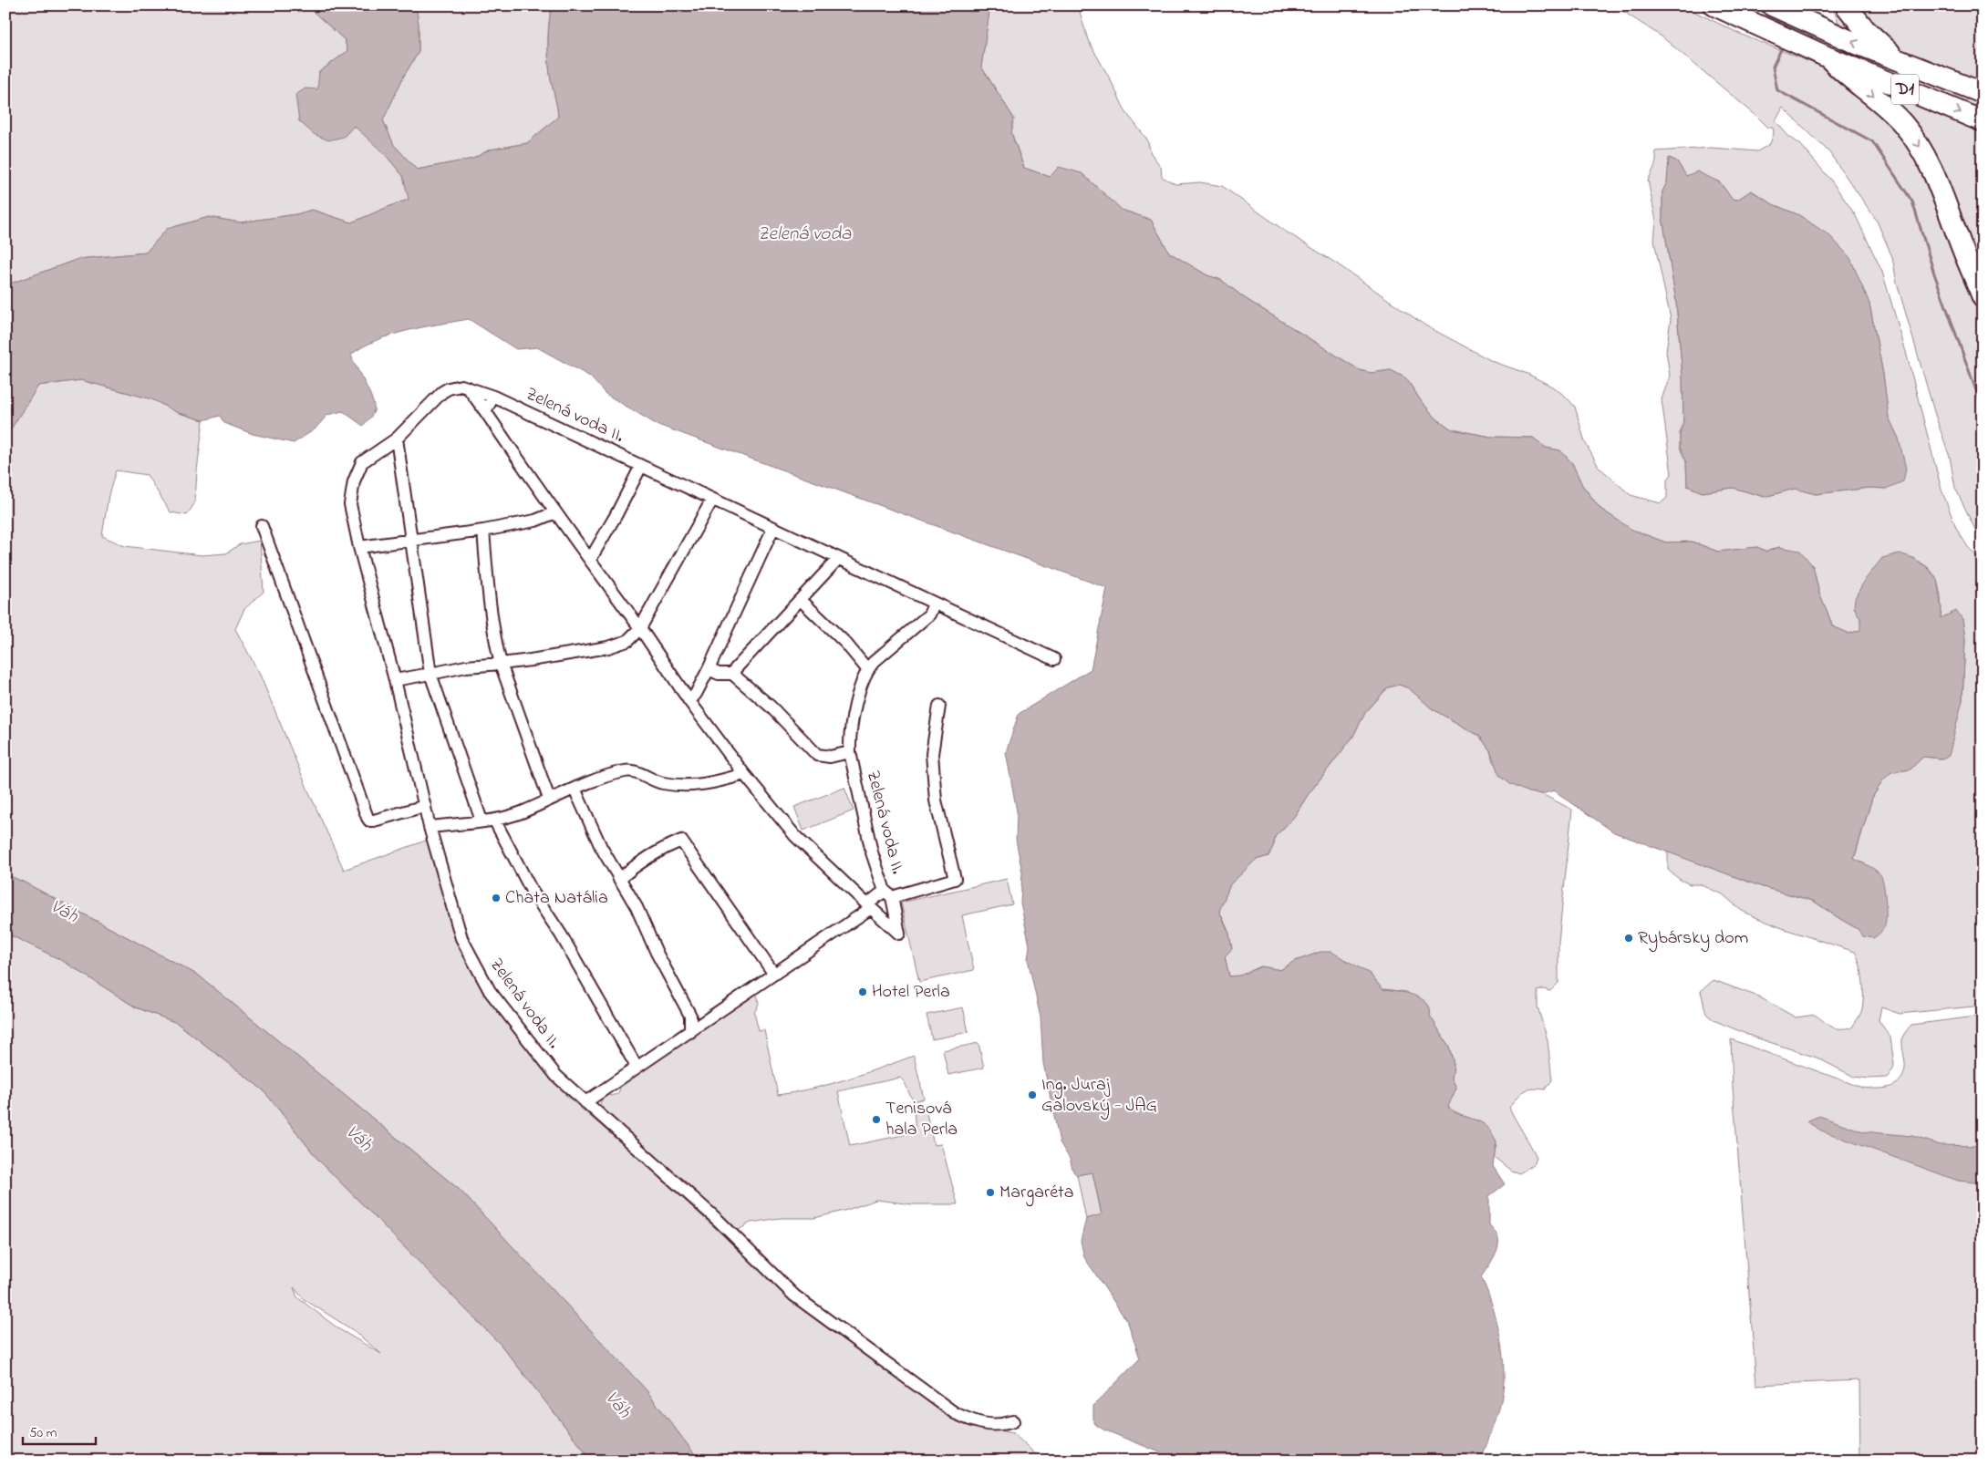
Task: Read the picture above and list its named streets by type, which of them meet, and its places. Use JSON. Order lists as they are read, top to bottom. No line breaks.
{"streets":{"highway":["D1"],"street":["Zelená voda II."]},"water":["Zelená voda","Váh"],"places":["Chata Natália","Rybársky dom","Hotel Perla","Ing. Juraj Galovský - JAG","Tenisová hala Perla","Margaréta"],"scale_bar":"50 m"}
